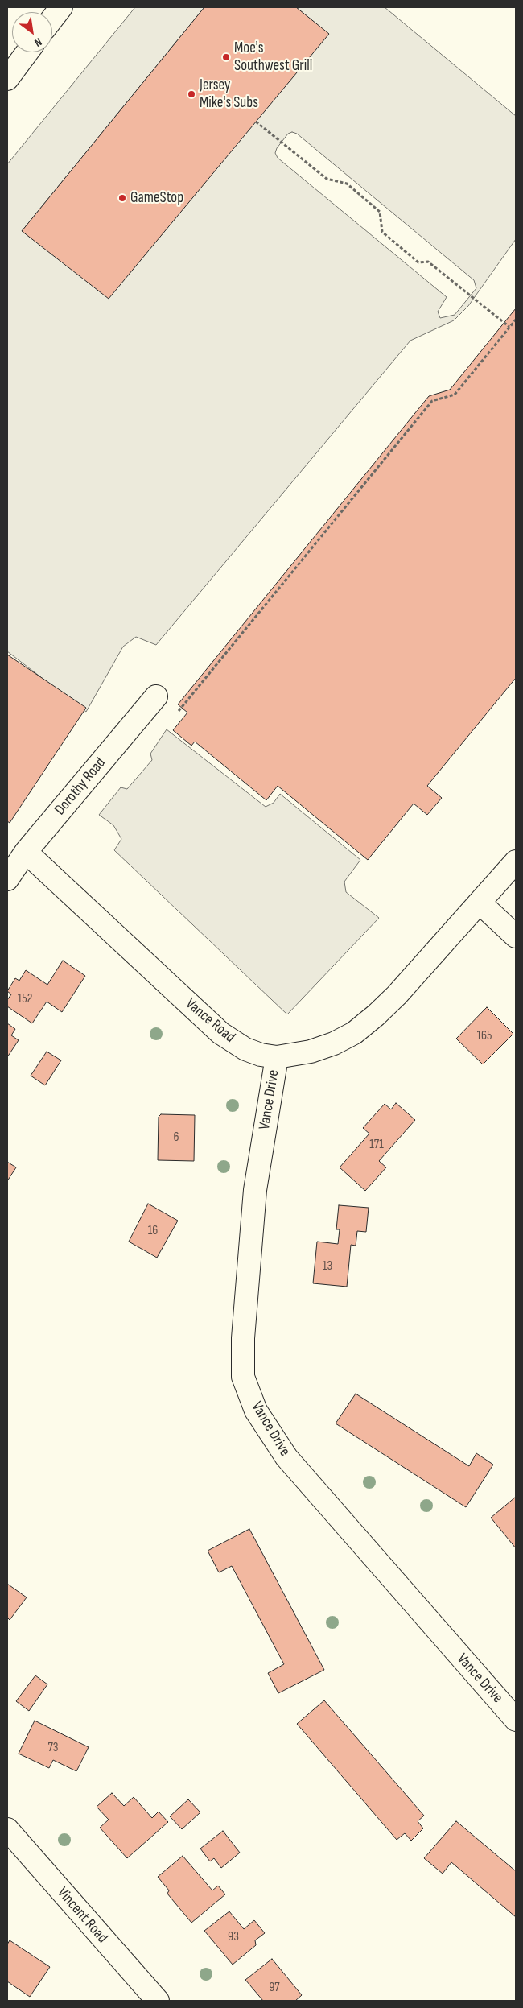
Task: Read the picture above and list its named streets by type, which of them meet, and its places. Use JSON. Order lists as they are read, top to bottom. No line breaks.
{"streets":{"main road":["Dorothy Road","Vance Road","Vance Drive","Vincent Road"]},"crossings":[["Dorothy Road","Vance Road"],["Vance Road","Vance Drive"]],"places":["Moe's Southwest Grill","Jersey Mike's Subs","GameStop"],"house_numbers":["152","165","6","171","16","13","73","93","97"],"north":"bottom right"}
